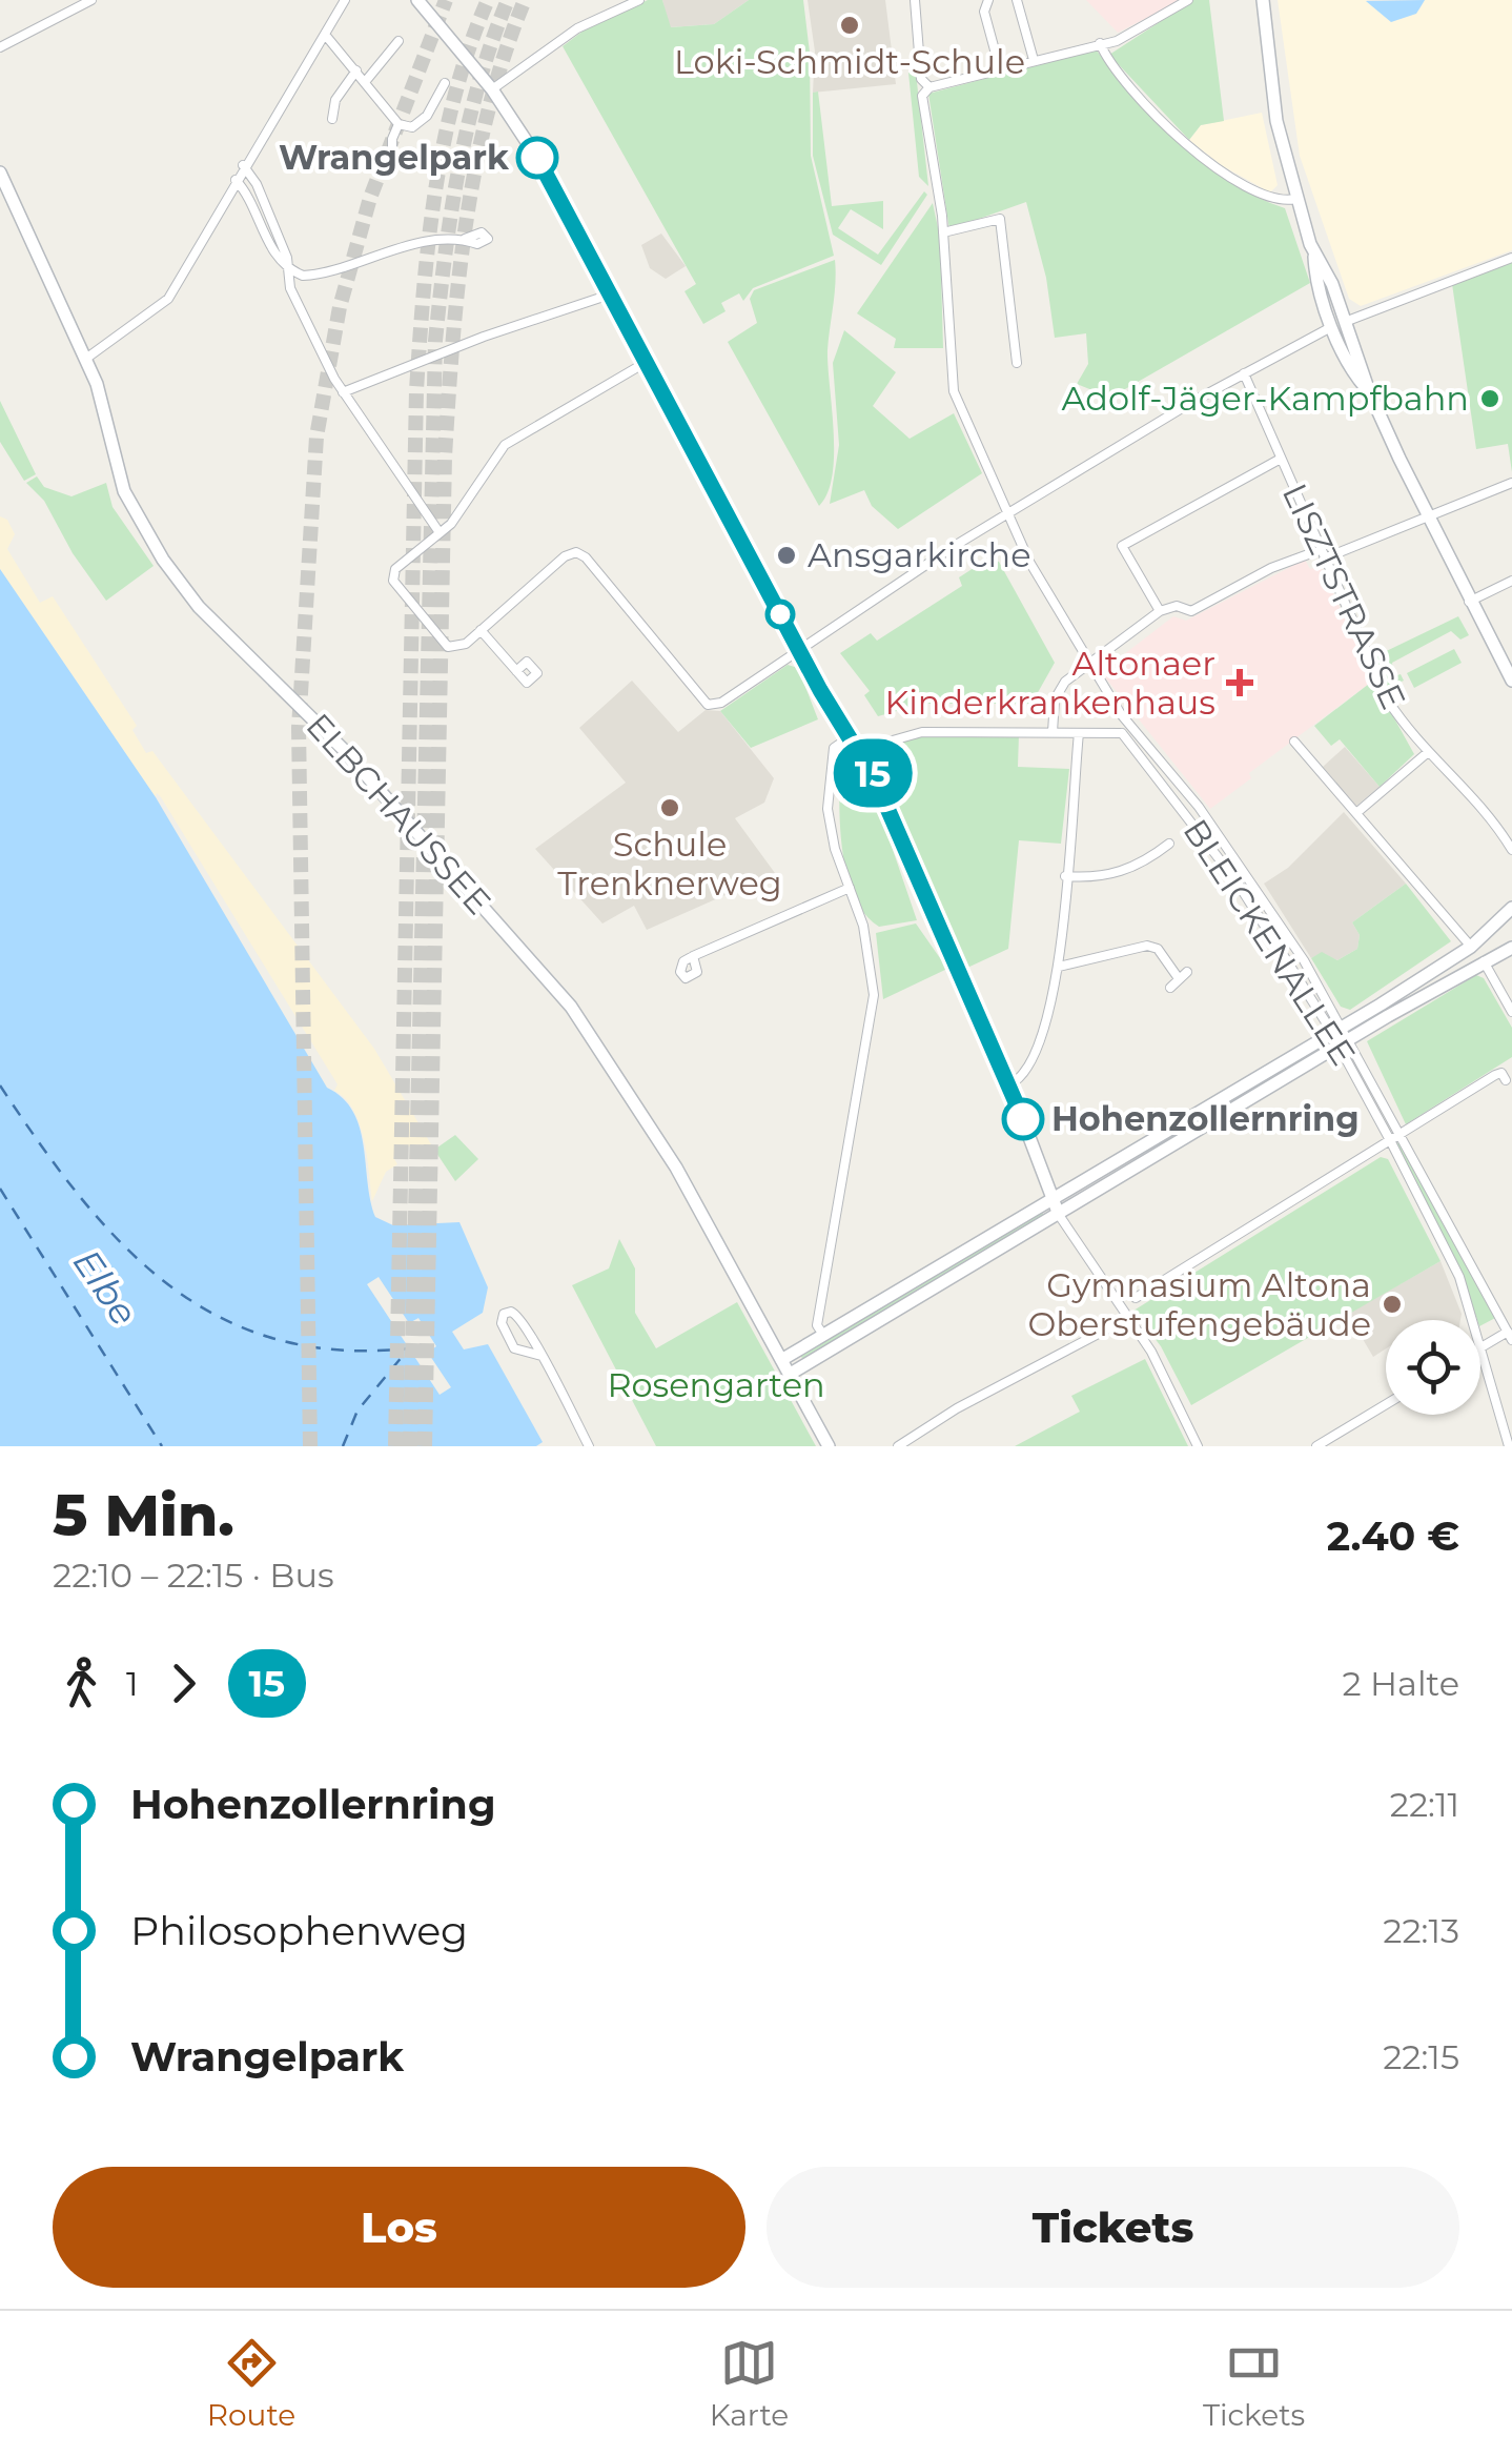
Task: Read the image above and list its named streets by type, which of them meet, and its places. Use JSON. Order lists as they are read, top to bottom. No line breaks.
{"streets":{"main road":["ELBCHAUSSEE"],"street":["LISZTSTRASSE","BLEICKENALLEE"]},"water":["Elbe"],"parks":["Rosengarten"],"places":{"other":["Loki-Schmidt-Schule","Wrangelpark","Adolf-Jäger-Kampfbahn","Ansgarkirche","Schule Trenknerweg","Hohenzollernring","Gymnasium Altona Oberstufengebäude"],"health":["Altonaer Kinderkrankenhaus"]},"lines":["bus line 15"],"page":{"on_map":"15","heading":["5 Min.","22:10 – 22:15 · Bus","2.40 €"],"legs":["1","15","2 Halte"],"list":[{"name":"Hohenzollernring","value":"22:11"},{"name":"Philosophenweg","value":"22:13"},{"name":"Wrangelpark","value":"22:15"}],"buttons":["Los","Tickets"],"tabs":["Route","Karte","Tickets"]}}
